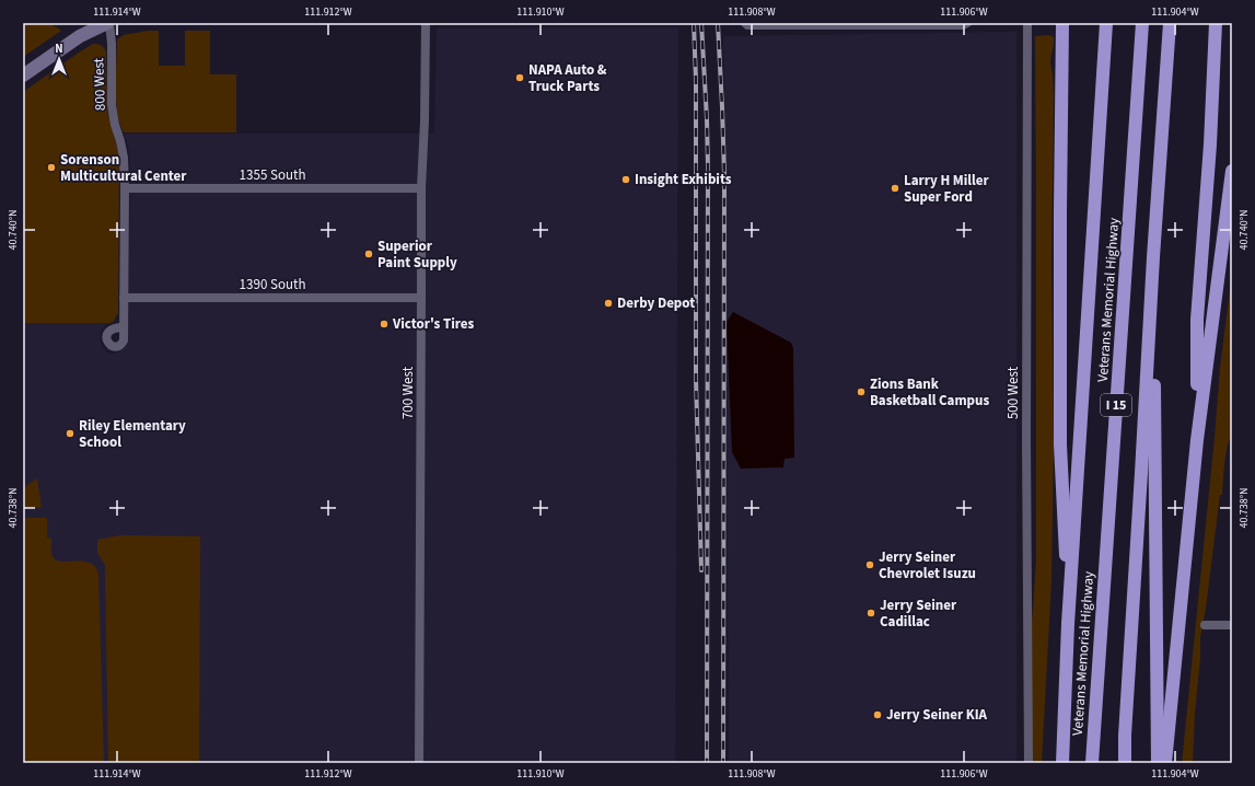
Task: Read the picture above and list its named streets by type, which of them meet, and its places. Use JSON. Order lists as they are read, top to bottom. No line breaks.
{"streets":{"highway":["Veterans Memorial Highway","I 15"],"street":["800 West","1355 South","1390 South","700 West","500 West"]},"crossings":[["800 West","1355 South"],["800 West","1390 South"],["1355 South","700 West"],["1390 South","700 West"]],"places":["NAPA Auto & Truck Parts","Sorenson Multicultural Center","Insight Exhibits","Larry H Miller Super Ford","Superior Paint Supply","Derby Depot","Victor's Tires","Zions Bank Basketball Campus","Riley Elementary School","Jerry Seiner Chevrolet Isuzu","Jerry Seiner Cadillac","Jerry Seiner KIA"],"north":"top","coordinates":["111.914°W","111.912°W","111.910°W","111.908°W","111.906°W","111.904°W","40.740°N","40.738°N"]}
